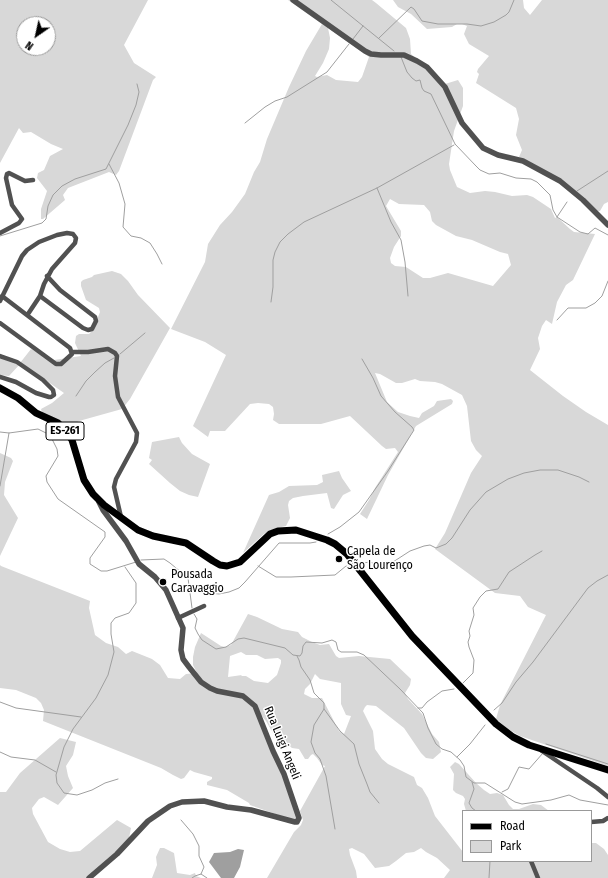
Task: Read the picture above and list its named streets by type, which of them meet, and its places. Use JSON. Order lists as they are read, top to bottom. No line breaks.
{"streets":{"main road":["ES-261"],"street":["Rua Luigi Angeli"]},"crossings":[["ES-261","Rua Luigi Angeli"]],"places":["Capela de São Lourenço","Pousada Caravaggio"],"legend":["Road","Park"],"north":"bottom left"}
